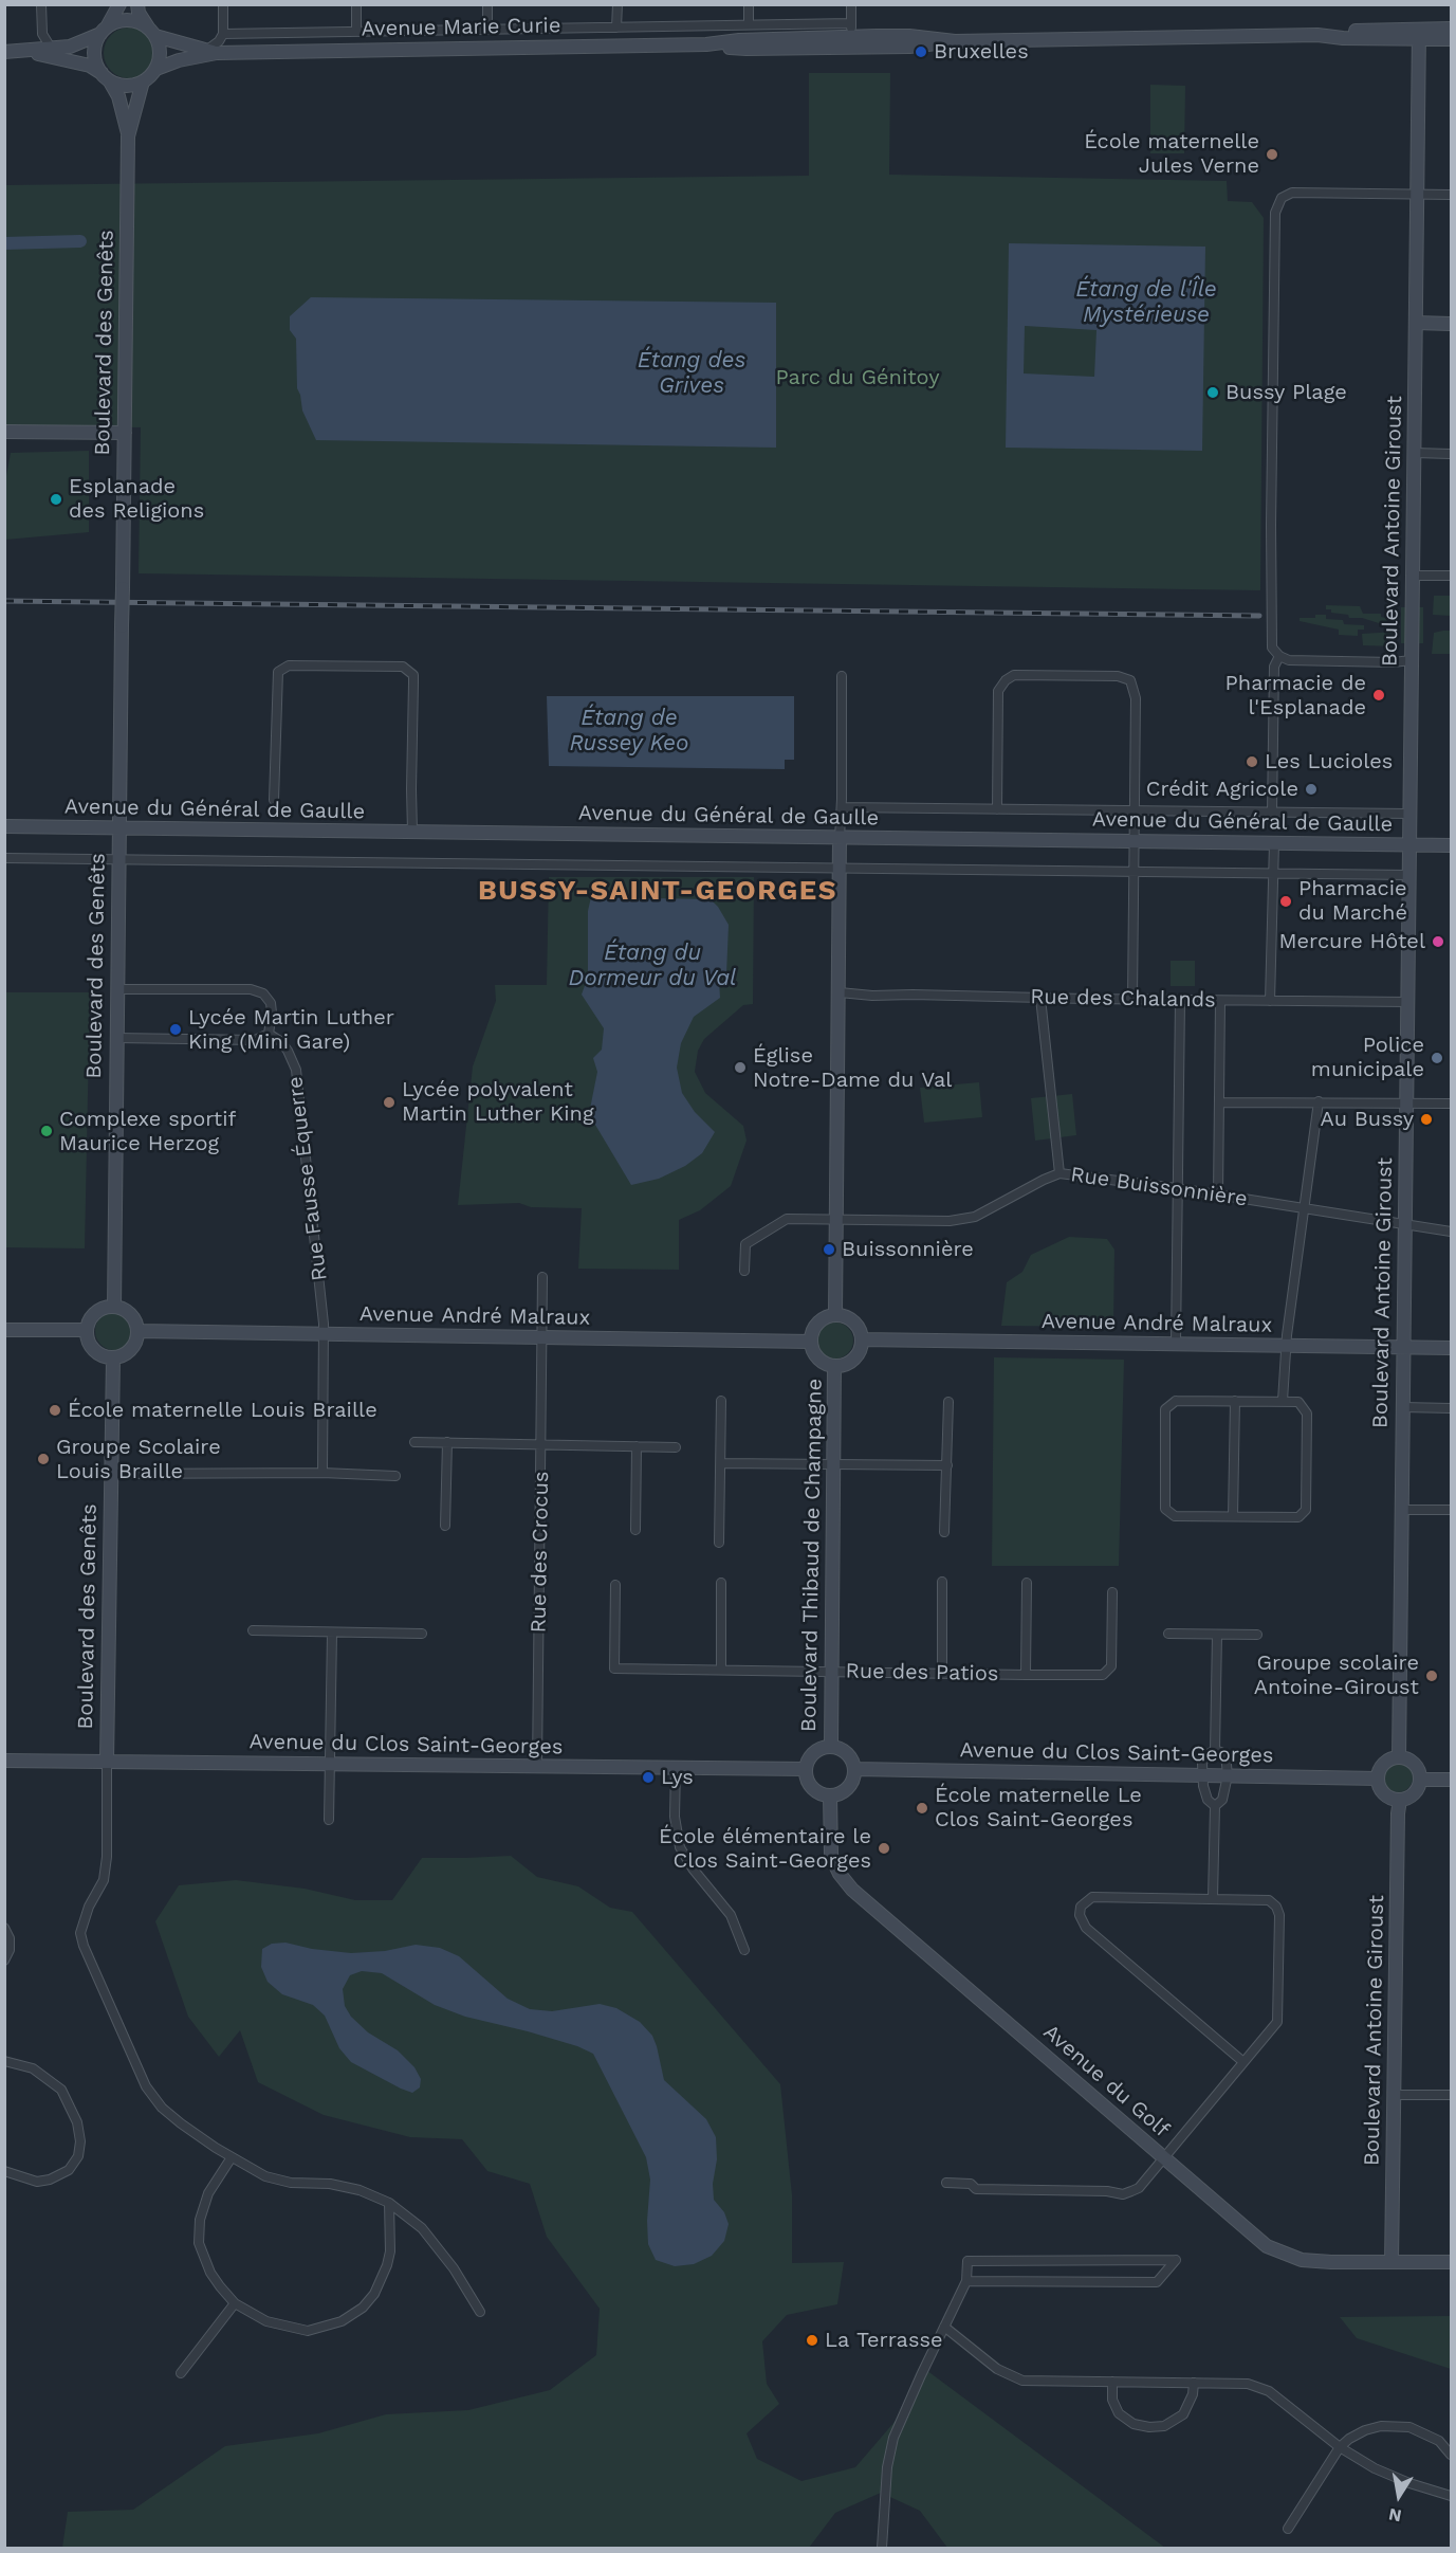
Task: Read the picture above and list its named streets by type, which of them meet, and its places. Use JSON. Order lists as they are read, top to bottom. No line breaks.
{"streets":{"street":["Avenue Marie Curie","Boulevard des Genêts","Boulevard Antoine Giroust","Avenue du Général de Gaulle","Rue des Chalands","Rue Fausse Équerre","Rue Buissonnière","Avenue André Malraux","Rue des Crocus","Boulevard Thibaud de Champagne","Rue des Patios","Avenue du Clos Saint-Georges","Avenue du Golf"]},"crossings":[["Avenue Marie Curie","Boulevard des Genêts"],["Avenue Marie Curie","Boulevard Antoine Giroust"],["Boulevard des Genêts","Avenue du Général de Gaulle"],["Boulevard des Genêts","Avenue André Malraux"],["Boulevard des Genêts","Avenue du Clos Saint-Georges"],["Boulevard Antoine Giroust","Avenue du Général de Gaulle"],["Boulevard Antoine Giroust","Rue des Chalands"],["Boulevard Antoine Giroust","Rue Buissonnière"],["Boulevard Antoine Giroust","Avenue André Malraux"],["Boulevard Antoine Giroust","Avenue du Clos Saint-Georges"],["Boulevard Antoine Giroust","Avenue du Golf"],["Rue Fausse Équerre","Avenue André Malraux"],["Avenue André Malraux","Rue des Crocus"],["Avenue André Malraux","Boulevard Thibaud de Champagne"],["Rue des Crocus","Avenue du Clos Saint-Georges"],["Boulevard Thibaud de Champagne","Rue des Patios"],["Boulevard Thibaud de Champagne","Avenue du Clos Saint-Georges"],["Boulevard Thibaud de Champagne","Avenue du Golf"],["Avenue du Clos Saint-Georges","Avenue du Golf"]],"districts":["BUSSY-SAINT-GEORGES"],"water":["Étang de l'Île Mystérieuse","Étang des Grives","Étang de Russey Keo","Étang du Dormeur du Val"],"parks":["Parc du Génitoy"],"places":["Bruxelles","École maternelle Jules Verne","Bussy Plage","Esplanade des Religions","Pharmacie de l'Esplanade","Les Lucioles","Crédit Agricole","Pharmacie du Marché","Mercure Hôtel","Lycée Martin Luther King (Mini Gare)","Police municipale","Église Notre-Dame du Val","Lycée polyvalent Martin Luther King","Au Bussy","Complexe sportif Maurice Herzog","Buissonnière","École maternelle Louis Braille","Groupe Scolaire Louis Braille","Groupe scolaire Antoine-Giroust","Lys","École maternelle Le Clos Saint-Georges","École élémentaire le Clos Saint-Georges","La Terrasse"],"north":"bottom"}
